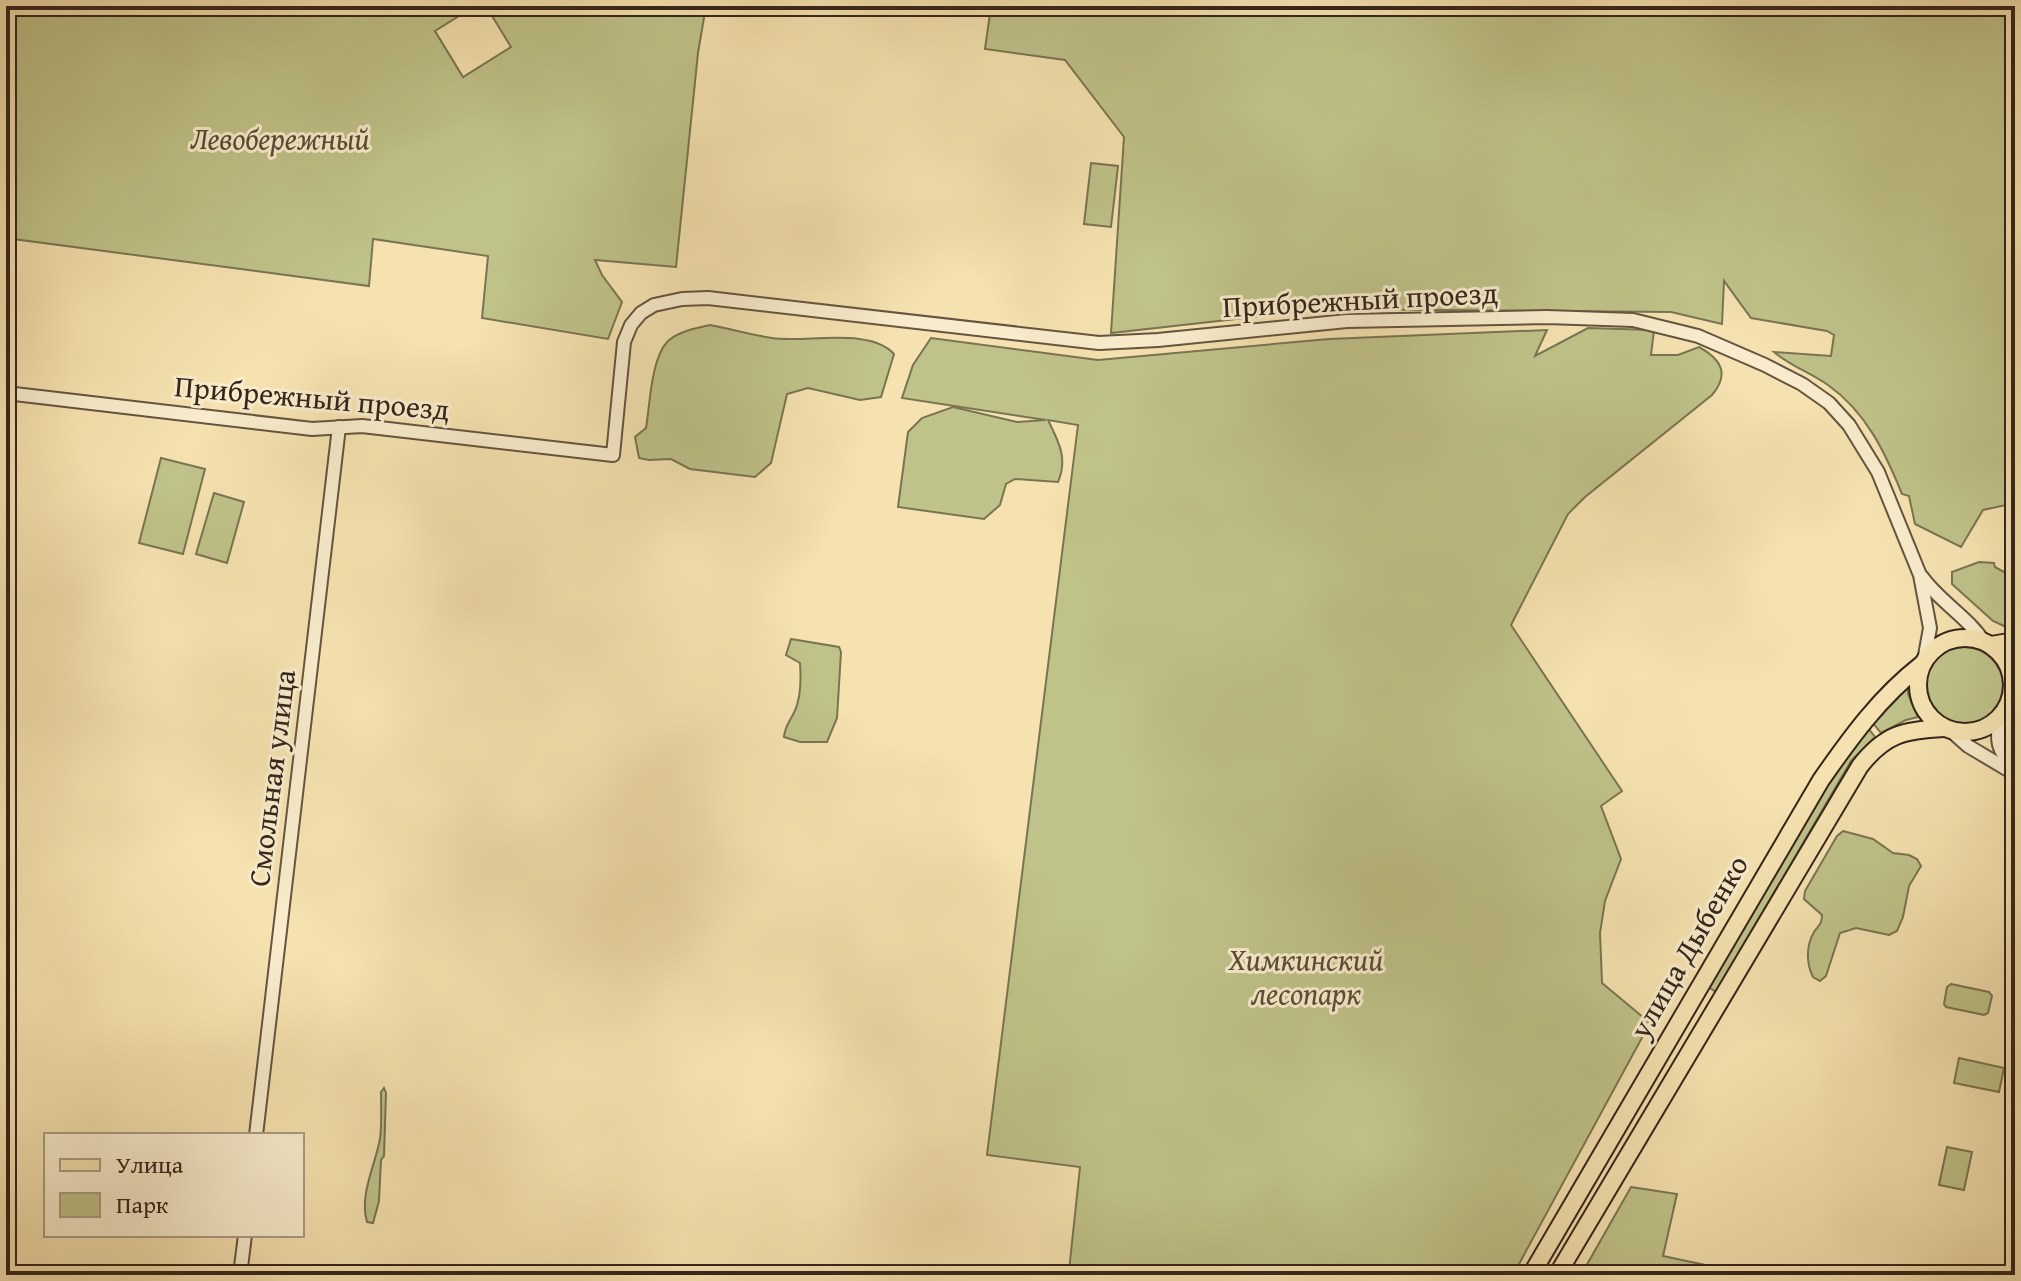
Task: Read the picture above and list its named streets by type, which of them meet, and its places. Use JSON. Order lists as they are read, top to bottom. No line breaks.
{"streets":{"main road":["улица Дыбенко"],"street":["Прибрежный проезд","Смольная улица"]},"crossings":[["Прибрежный проезд","Смольная улица"],["Прибрежный проезд","улица Дыбенко"]],"parks":["Левобережный","Химкинский лесопарк"],"legend":["Улица","Парк"]}
